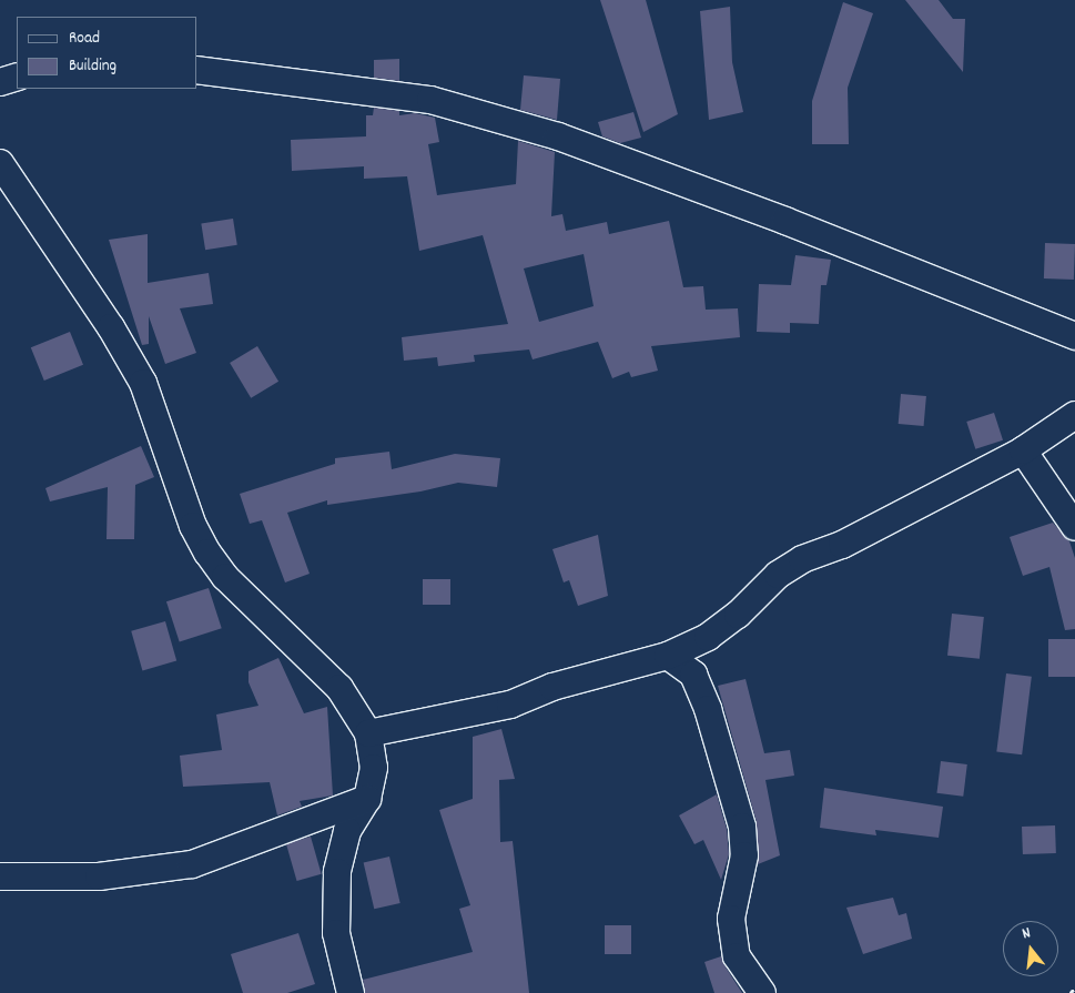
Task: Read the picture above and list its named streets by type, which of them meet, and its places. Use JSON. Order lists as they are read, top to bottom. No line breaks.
{"legend":["Road","Building"],"north":"top"}
